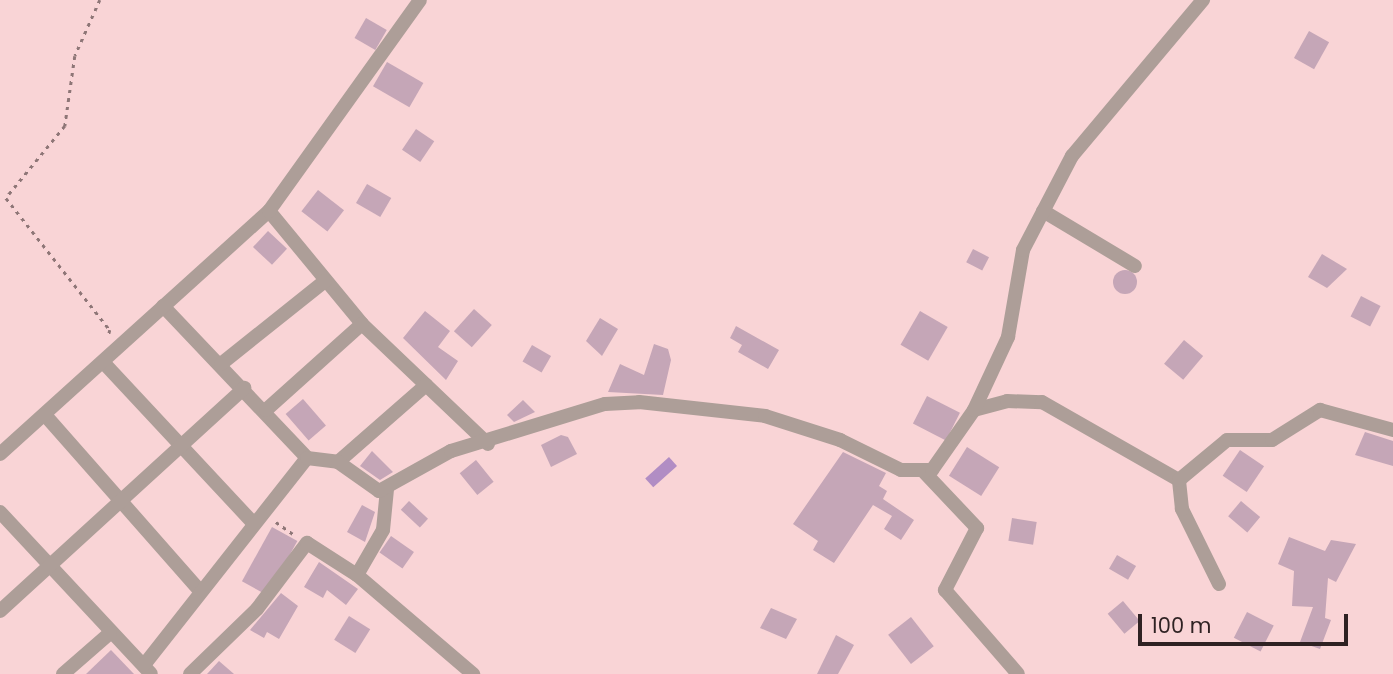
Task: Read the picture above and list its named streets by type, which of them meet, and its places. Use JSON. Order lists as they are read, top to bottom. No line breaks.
{"scale_bar":"100 m"}
